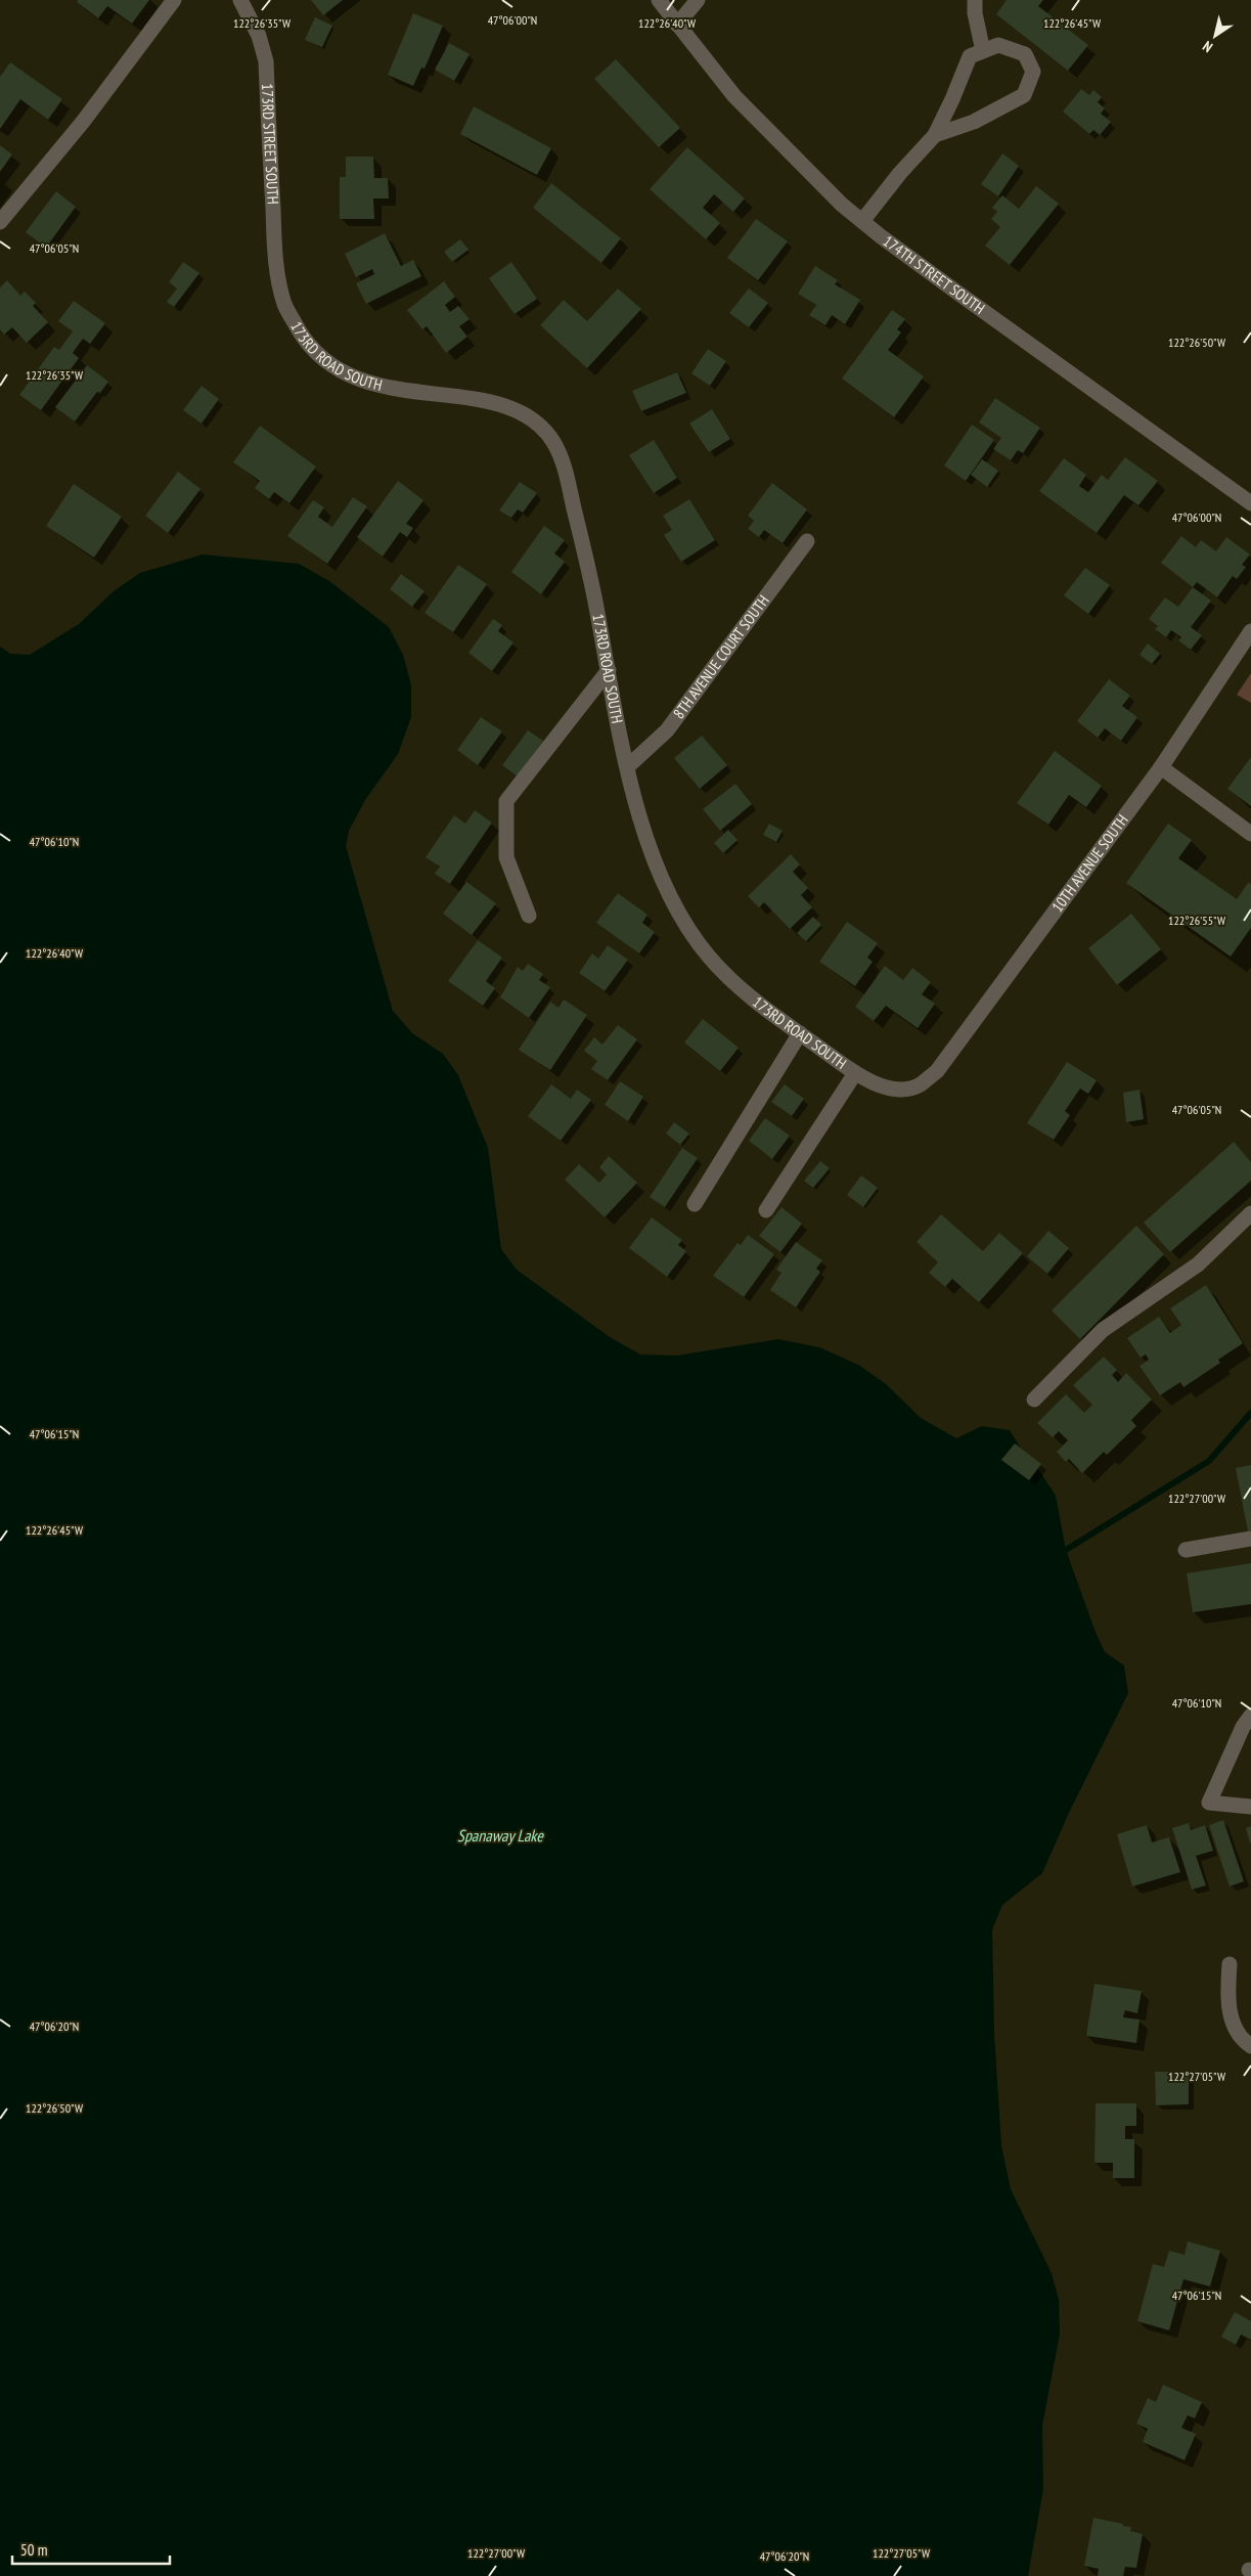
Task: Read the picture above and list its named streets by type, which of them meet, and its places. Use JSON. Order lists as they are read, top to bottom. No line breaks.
{"streets":{"street":["173RD STREET SOUTH","174TH STREET SOUTH","173RD ROAD SOUTH","8TH AVENUE COURT SOUTH","10TH AVENUE SOUTH"]},"crossings":[["173RD STREET SOUTH","173RD ROAD SOUTH"],["173RD ROAD SOUTH","8TH AVENUE COURT SOUTH"],["173RD ROAD SOUTH","10TH AVENUE SOUTH"]],"water":["Spanaway Lake"],"scale_bar":"50 m","north":"bottom left","coordinates":["47°06'00\"N","122°26'35\"W","122°26'40\"W","122°26'45\"W","47°06'05\"N","122°26'50\"W","47°06'10\"N","122°26'55\"W","47°06'15\"N","122°27'00\"W","47°06'20\"N","122°27'05\"W"]}
